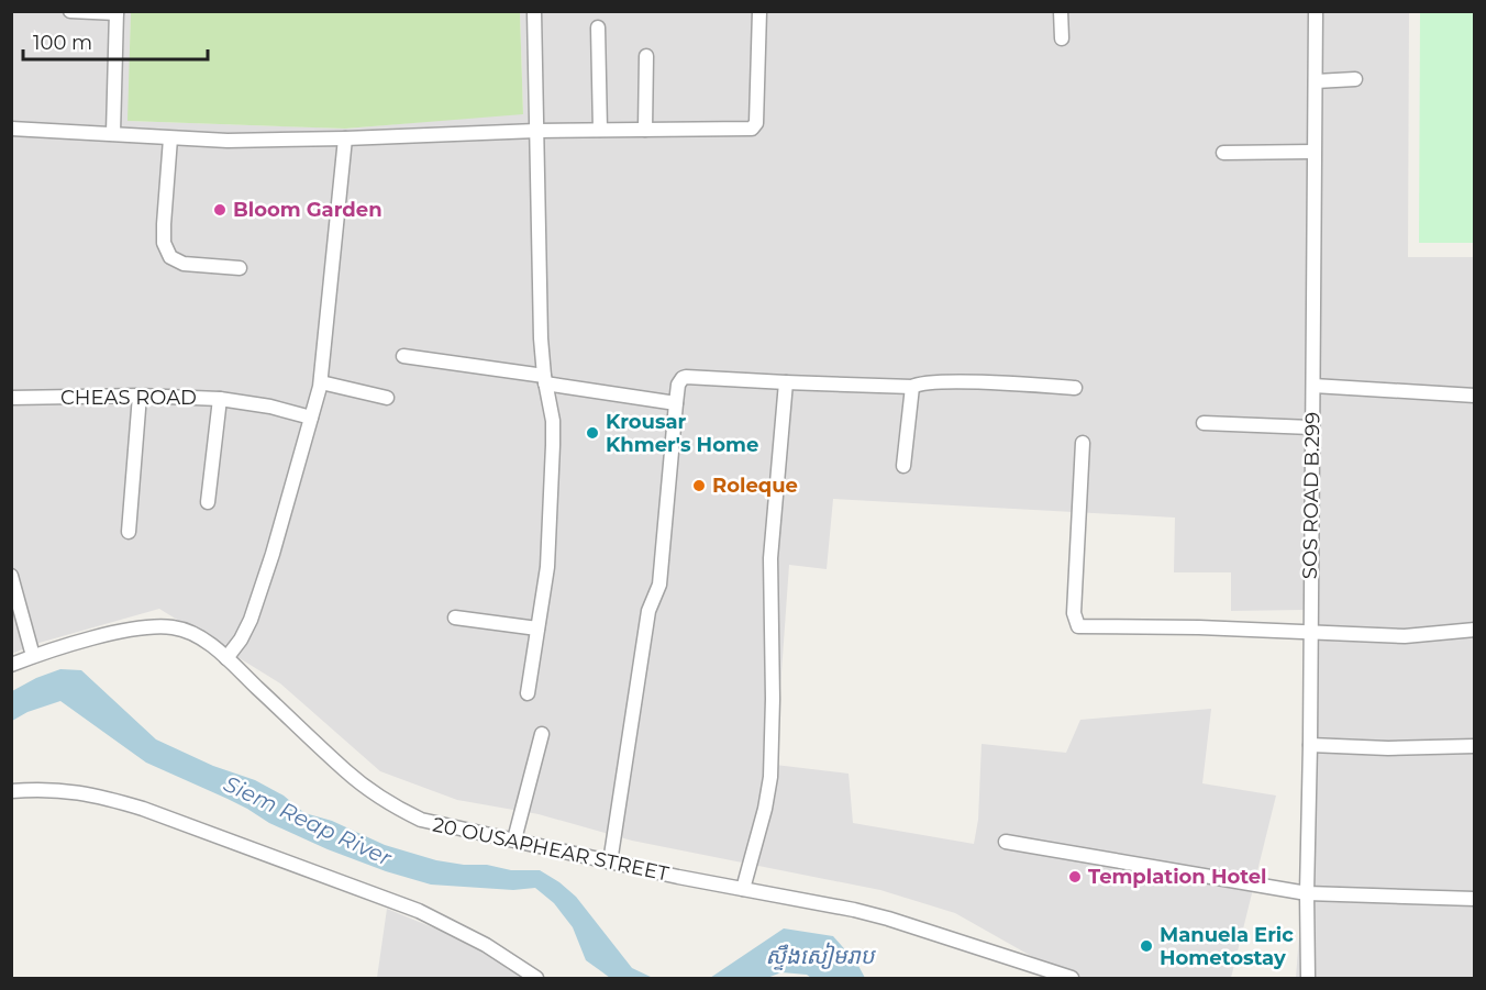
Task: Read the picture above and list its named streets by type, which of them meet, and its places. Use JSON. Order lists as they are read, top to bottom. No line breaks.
{"streets":{"street":["CHEAS ROAD","SOS ROAD B.299","20 OUSAPHEAR STREET"]},"water":["Siem Reap River","ស្ទឹងសៀមរាប"],"places":["Bloom Garden","Krousar Khmer's Home","Roleque","Templation Hotel","Manuela Eric Hometostay"],"scale_bar":"100 m"}
